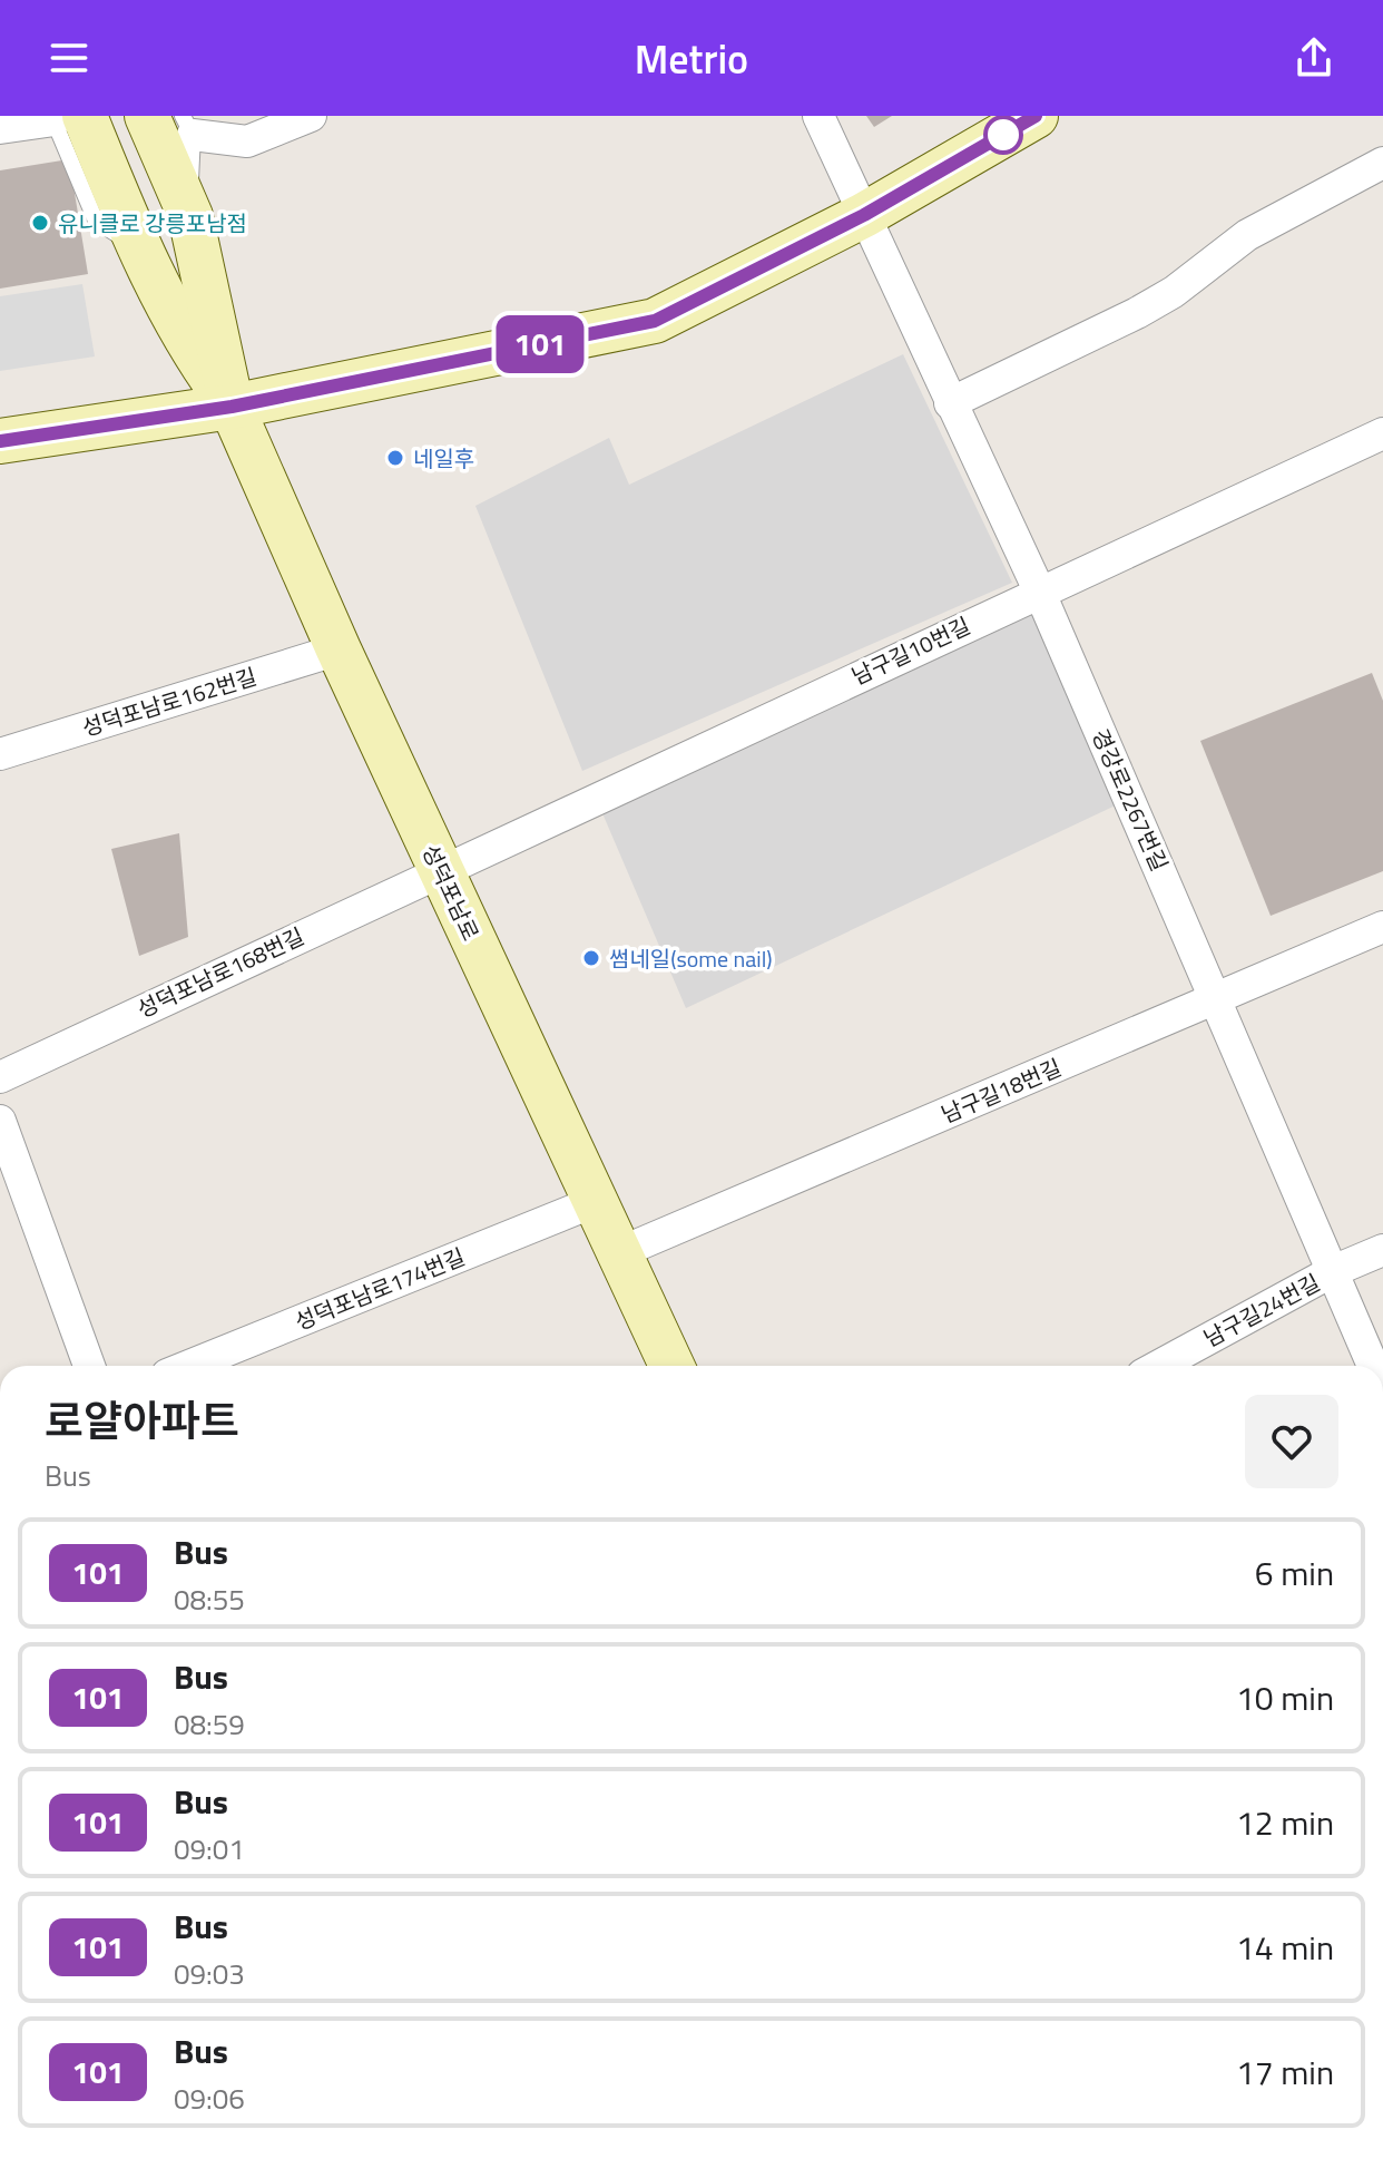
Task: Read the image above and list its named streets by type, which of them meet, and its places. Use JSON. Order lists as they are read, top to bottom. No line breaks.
{"streets":{"street":["남구길10번길","성덕포남로162번길","경강로2267번길","성덕포남로","성덕포남로168번길","남구길18번길","성덕포남로174번길","남구길24번길"]},"crossings":[["남구길10번길","경강로2267번길"],["남구길10번길","성덕포남로"],["남구길10번길","성덕포남로168번길"],["성덕포남로162번길","성덕포남로"],["경강로2267번길","남구길18번길"],["경강로2267번길","남구길24번길"],["성덕포남로","성덕포남로168번길"],["성덕포남로","남구길18번길"],["성덕포남로","성덕포남로174번길"]],"places":["유니클로 강릉포남점","네일후","썸네일(some nail)"],"lines":["bus line 101"],"page":{"header":"Metrio","on_map":"101","heading":["로얄아파트","Bus"],"list":[{"mark":"101","name":"Bus","note":"08:55","value":"6 min"},{"mark":"101","name":"Bus","note":"08:59","value":"10 min"},{"mark":"101","name":"Bus","note":"09:01","value":"12 min"},{"mark":"101","name":"Bus","note":"09:03","value":"14 min"},{"mark":"101","name":"Bus","note":"09:06","value":"17 min"}]}}
